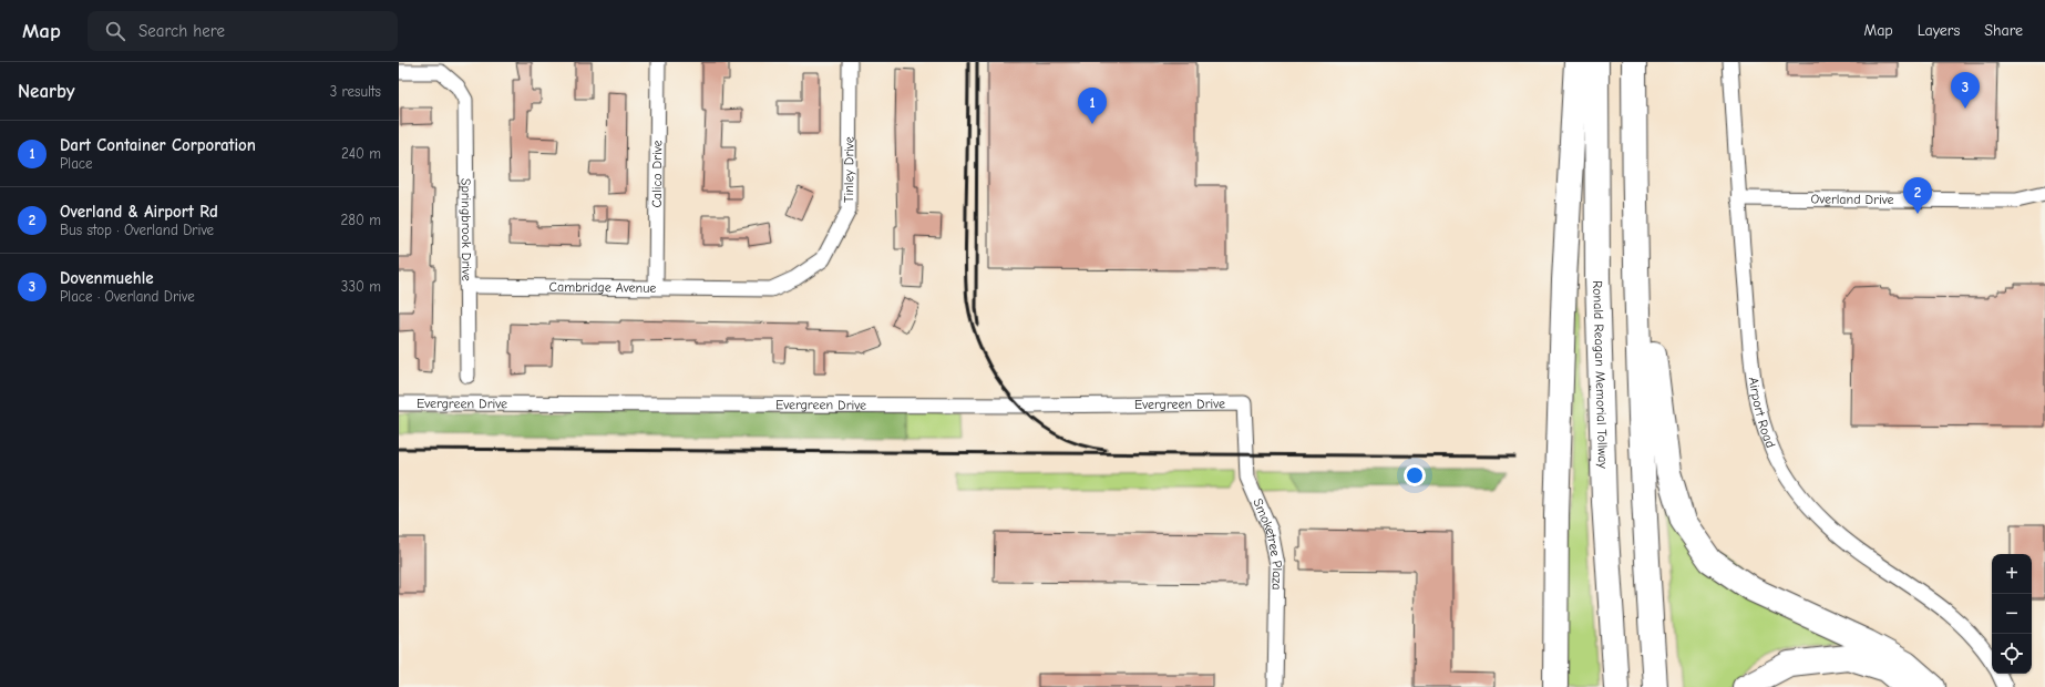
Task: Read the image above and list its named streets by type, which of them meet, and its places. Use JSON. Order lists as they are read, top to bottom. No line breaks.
{"streets":{"highway":["Ronald Reagan Memorial Tollway"],"street":["Tinley Drive","Calico Drive","Overland Drive","Springbrook Drive","Cambridge Avenue","Evergreen Drive","Airport Road","Smoketree Plaza"]},"crossings":[["Tinley Drive","Cambridge Avenue"],["Calico Drive","Cambridge Avenue"],["Overland Drive","Airport Road"],["Springbrook Drive","Cambridge Avenue"],["Evergreen Drive","Smoketree Plaza"]],"page":{"header":"Map","search":"Search here","nav":["Map","Layers","Share"],"heading":["Nearby","3 results"],"pins":["3","1","2"],"list":[{"mark":"1","name":"Dart Container Corporation","note":"Place","value":"240 m"},{"mark":"2","name":"Overland & Airport Rd","note":"Bus stop · Overland Drive","value":"280 m"},{"mark":"3","name":"Dovenmuehle","note":"Place · Overland Drive","value":"330 m"}],"map_buttons":["+","−"]}}
